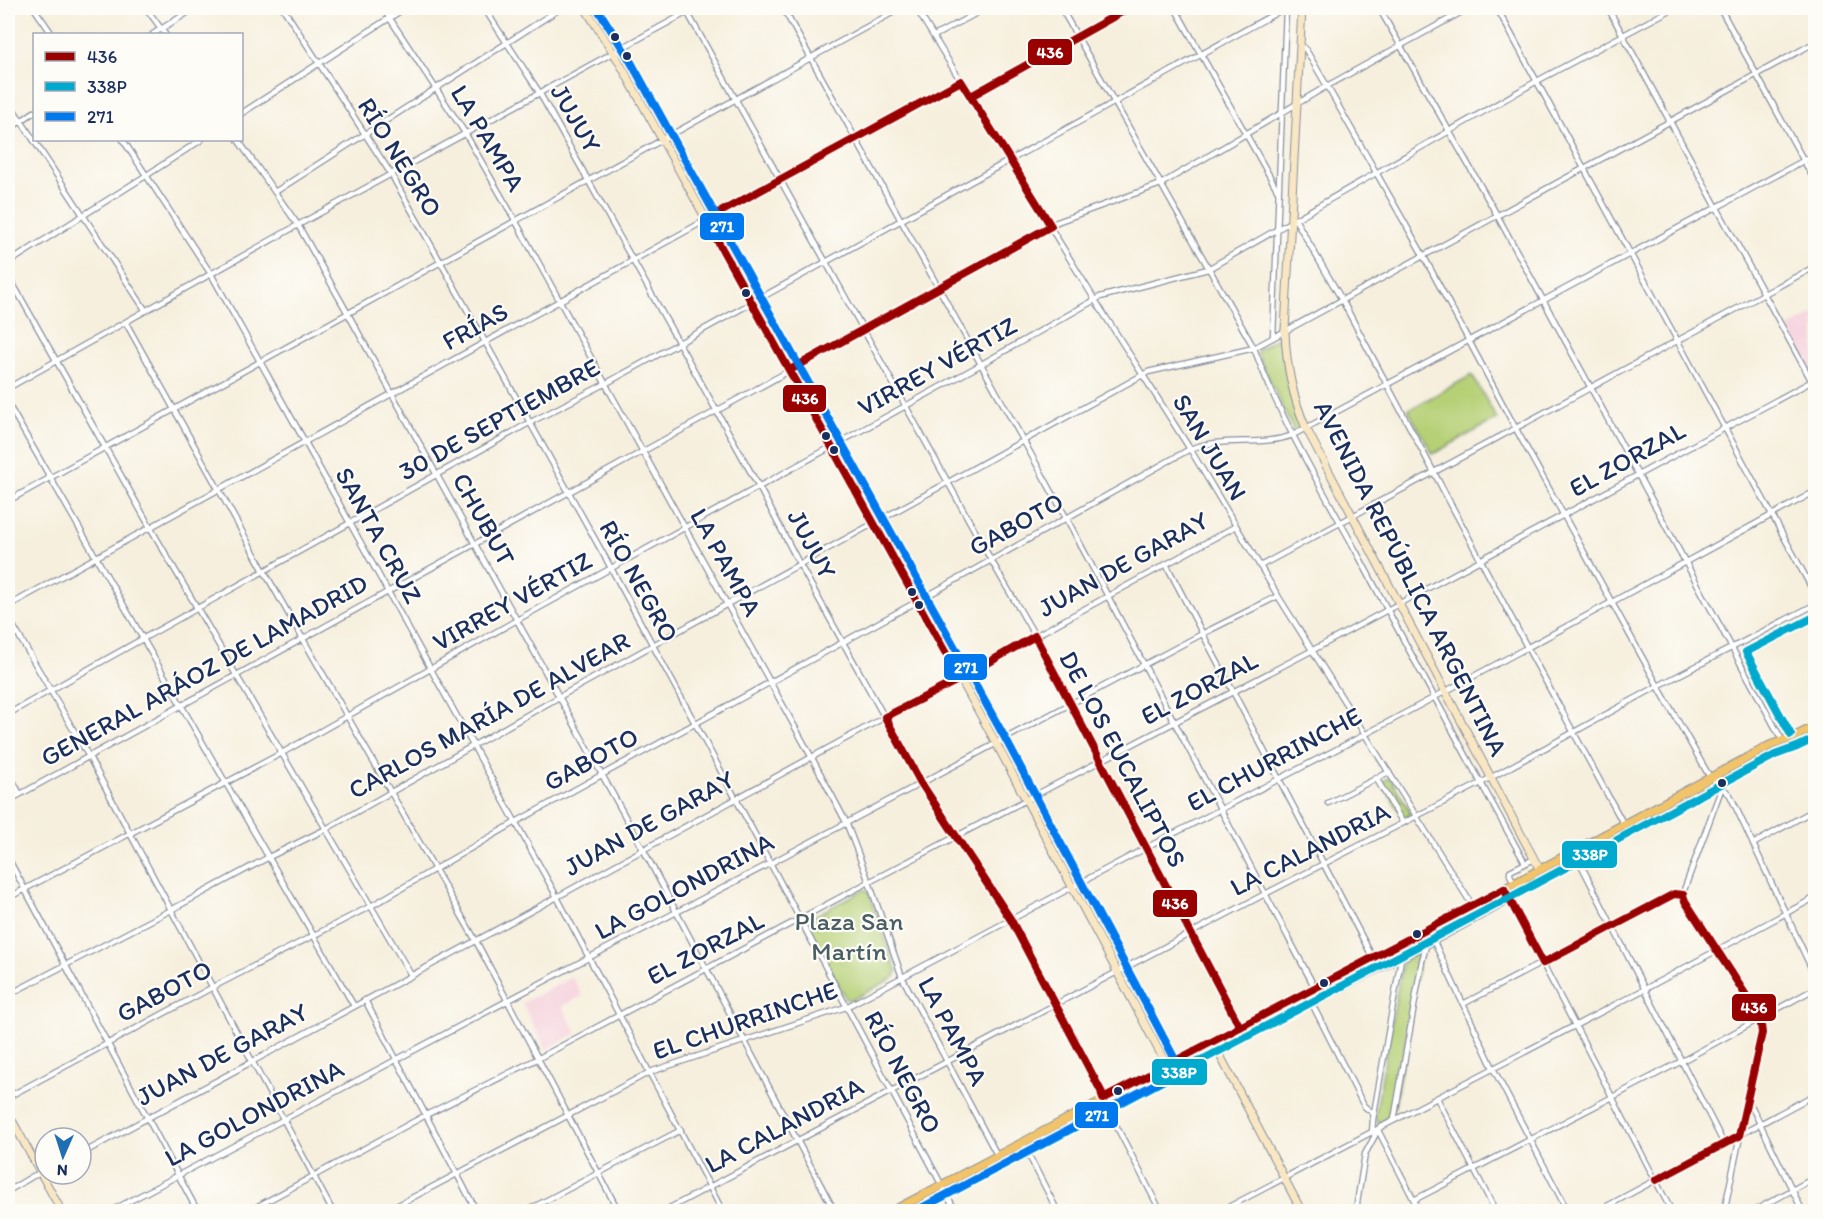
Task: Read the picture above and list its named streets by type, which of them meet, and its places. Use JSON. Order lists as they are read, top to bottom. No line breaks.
{"streets":{"street":["JUJUY","LA PAMPA","RÍO NEGRO","FRÍAS","VIRREY VÉRTIZ","30 DE SEPTIEMBRE","SAN JUAN","EL ZORZAL","CHUBUT","GABOTO","SANTA CRUZ","JUAN DE GARAY","AVENIDA REPÚBLICA ARGENTINA","GENERAL ARÁOZ DE LAMADRID","CARLOS MARÍA DE ALVEAR","DE LOS EUCALIPTOS","EL CHURRINCHE","LA CALANDRIA","LA GOLONDRINA"]},"crossings":[["JUJUY","FRÍAS"],["JUJUY","VIRREY VÉRTIZ"],["JUJUY","30 DE SEPTIEMBRE"],["JUJUY","EL ZORZAL"],["JUJUY","GABOTO"],["JUJUY","JUAN DE GARAY"],["JUJUY","GENERAL ARÁOZ DE LAMADRID"],["JUJUY","CARLOS MARÍA DE ALVEAR"],["JUJUY","EL CHURRINCHE"],["JUJUY","LA CALANDRIA"],["JUJUY","LA GOLONDRINA"],["LA PAMPA","FRÍAS"],["LA PAMPA","VIRREY VÉRTIZ"],["LA PAMPA","30 DE SEPTIEMBRE"],["LA PAMPA","EL ZORZAL"],["LA PAMPA","GABOTO"],["LA PAMPA","JUAN DE GARAY"],["LA PAMPA","GENERAL ARÁOZ DE LAMADRID"],["LA PAMPA","CARLOS MARÍA DE ALVEAR"],["LA PAMPA","EL CHURRINCHE"],["LA PAMPA","LA CALANDRIA"],["LA PAMPA","LA GOLONDRINA"],["RÍO NEGRO","FRÍAS"],["RÍO NEGRO","VIRREY VÉRTIZ"],["RÍO NEGRO","30 DE SEPTIEMBRE"],["RÍO NEGRO","EL ZORZAL"],["RÍO NEGRO","GABOTO"],["RÍO NEGRO","JUAN DE GARAY"],["RÍO NEGRO","GENERAL ARÁOZ DE LAMADRID"],["RÍO NEGRO","CARLOS MARÍA DE ALVEAR"],["RÍO NEGRO","EL CHURRINCHE"],["RÍO NEGRO","LA CALANDRIA"],["RÍO NEGRO","LA GOLONDRINA"],["FRÍAS","SAN JUAN"],["FRÍAS","CHUBUT"],["FRÍAS","SANTA CRUZ"],["VIRREY VÉRTIZ","SAN JUAN"],["VIRREY VÉRTIZ","CHUBUT"],["VIRREY VÉRTIZ","SANTA CRUZ"],["VIRREY VÉRTIZ","AVENIDA REPÚBLICA ARGENTINA"],["30 DE SEPTIEMBRE","SAN JUAN"],["30 DE SEPTIEMBRE","CHUBUT"],["30 DE SEPTIEMBRE","SANTA CRUZ"],["30 DE SEPTIEMBRE","AVENIDA REPÚBLICA ARGENTINA"],["SAN JUAN","EL ZORZAL"],["SAN JUAN","GABOTO"],["SAN JUAN","JUAN DE GARAY"],["SAN JUAN","GENERAL ARÁOZ DE LAMADRID"],["SAN JUAN","CARLOS MARÍA DE ALVEAR"],["SAN JUAN","EL CHURRINCHE"],["SAN JUAN","LA CALANDRIA"],["SAN JUAN","LA GOLONDRINA"],["EL ZORZAL","CHUBUT"],["EL ZORZAL","SANTA CRUZ"],["EL ZORZAL","AVENIDA REPÚBLICA ARGENTINA"],["EL ZORZAL","DE LOS EUCALIPTOS"],["CHUBUT","GABOTO"],["CHUBUT","JUAN DE GARAY"],["CHUBUT","GENERAL ARÁOZ DE LAMADRID"],["CHUBUT","CARLOS MARÍA DE ALVEAR"],["CHUBUT","EL CHURRINCHE"],["CHUBUT","LA CALANDRIA"],["CHUBUT","LA GOLONDRINA"],["GABOTO","SANTA CRUZ"],["GABOTO","AVENIDA REPÚBLICA ARGENTINA"],["SANTA CRUZ","JUAN DE GARAY"],["SANTA CRUZ","GENERAL ARÁOZ DE LAMADRID"],["SANTA CRUZ","CARLOS MARÍA DE ALVEAR"],["SANTA CRUZ","EL CHURRINCHE"],["SANTA CRUZ","LA CALANDRIA"],["SANTA CRUZ","LA GOLONDRINA"],["JUAN DE GARAY","DE LOS EUCALIPTOS"],["AVENIDA REPÚBLICA ARGENTINA","GENERAL ARÁOZ DE LAMADRID"],["AVENIDA REPÚBLICA ARGENTINA","CARLOS MARÍA DE ALVEAR"],["AVENIDA REPÚBLICA ARGENTINA","EL CHURRINCHE"],["AVENIDA REPÚBLICA ARGENTINA","LA CALANDRIA"],["DE LOS EUCALIPTOS","EL CHURRINCHE"],["DE LOS EUCALIPTOS","LA CALANDRIA"],["DE LOS EUCALIPTOS","LA GOLONDRINA"]],"parks":["Plaza San Martín"],"lines":["transit line 436","transit line 271","transit line 338P"],"legend":["436","338P","271"],"north":"bottom"}
